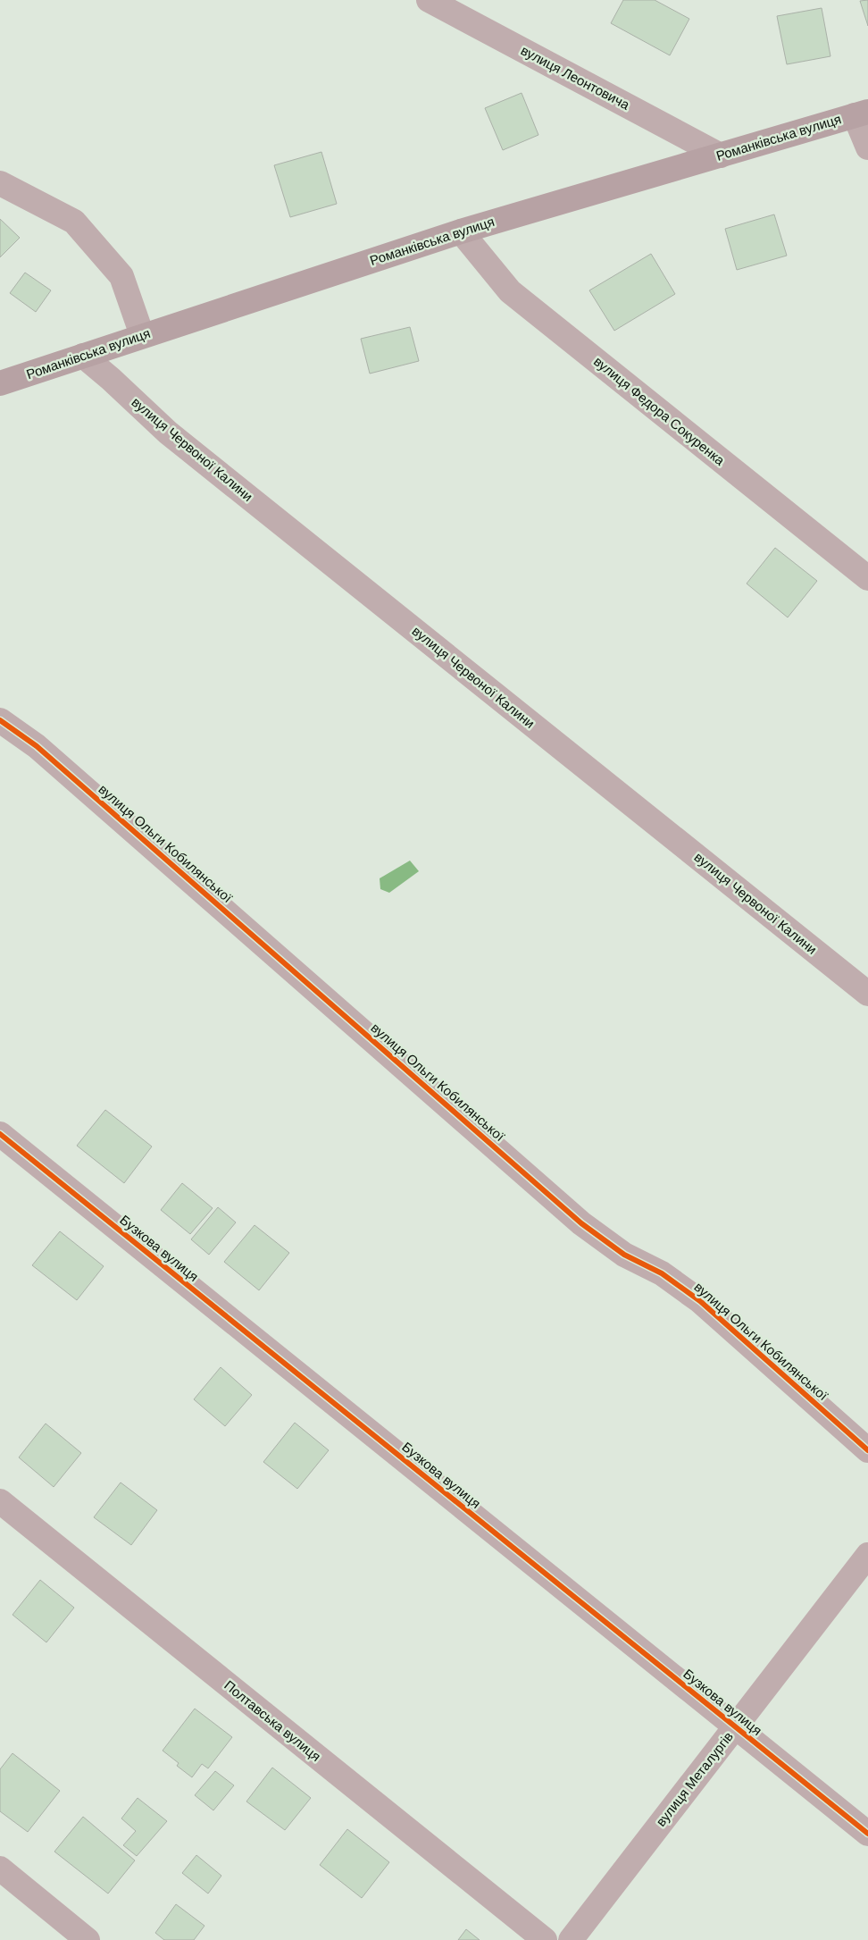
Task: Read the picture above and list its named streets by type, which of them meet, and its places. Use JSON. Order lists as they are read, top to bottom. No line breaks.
{"streets":{"main road":["Романківська вулиця"],"street":["вулиця Леонтовича","вулиця Федора Сокуренка","вулиця Червоної Калини","вулиця Ольги Кобилянської","Бузкова вулиця","Полтавська вулиця","вулиця Металургів"]},"crossings":[["вулиця Леонтовича","Романківська вулиця"],["Романківська вулиця","вулиця Федора Сокуренка"],["Романківська вулиця","вулиця Червоної Калини"],["Бузкова вулиця","вулиця Металургів"]]}
